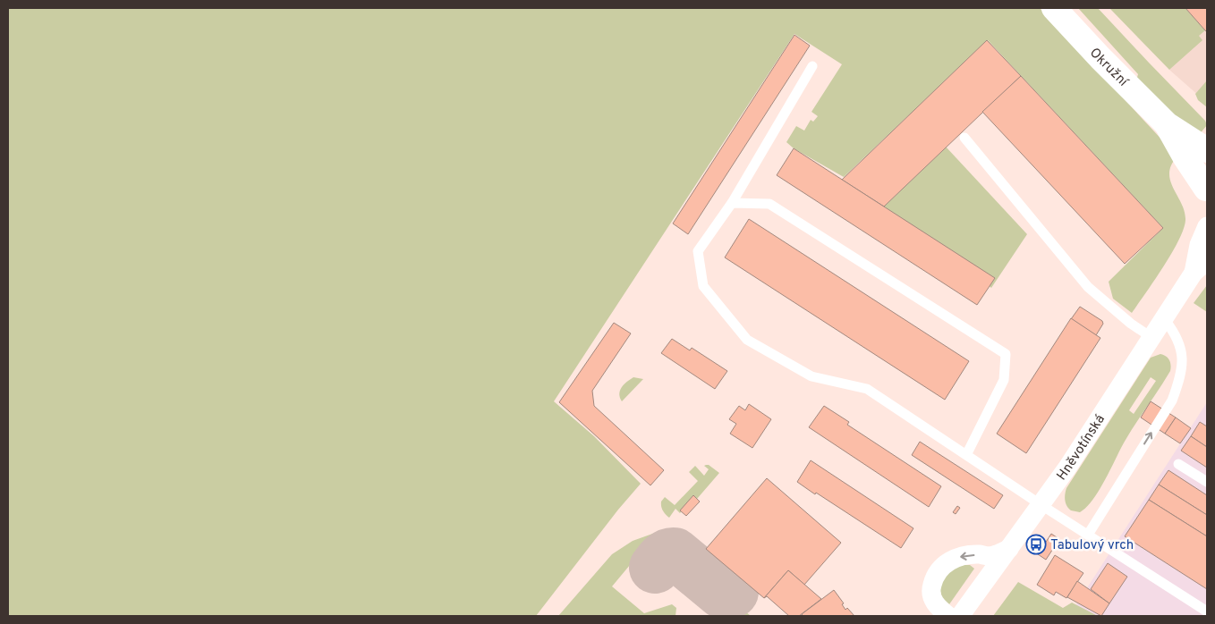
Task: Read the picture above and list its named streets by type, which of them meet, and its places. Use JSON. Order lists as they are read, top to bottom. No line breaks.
{"streets":{"street":["Okružní","Hněvotínská"]},"places":{"bus stop":["Tabulový vrch"]}}
